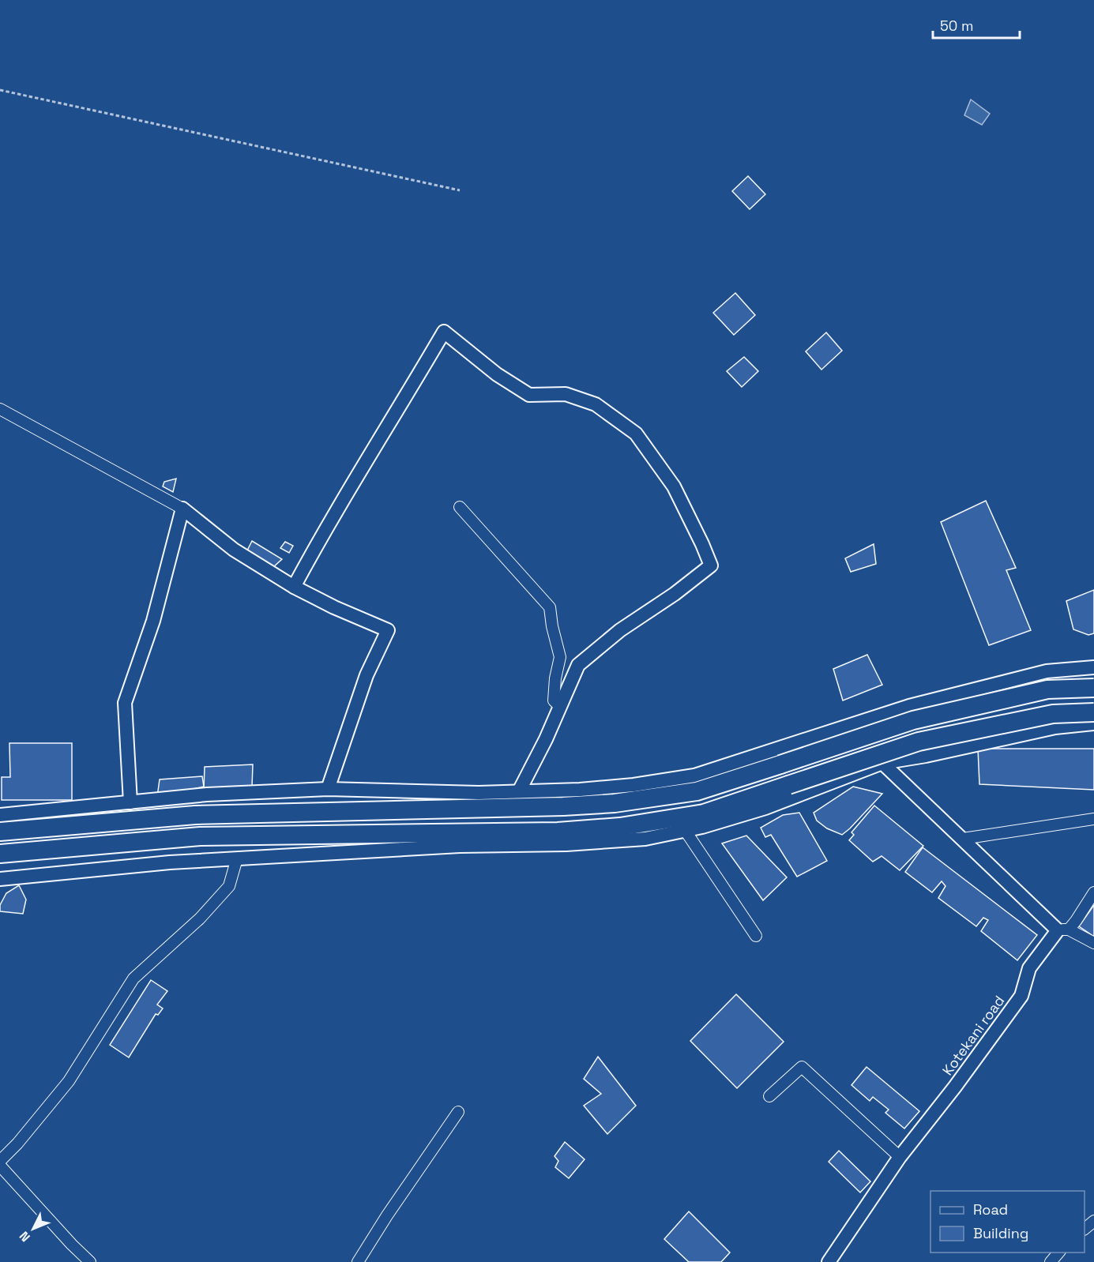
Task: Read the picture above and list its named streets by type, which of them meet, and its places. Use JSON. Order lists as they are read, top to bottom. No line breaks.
{"streets":{"street":["Kotekani road"]},"legend":["Road","Building"],"scale_bar":"50 m","north":"bottom left"}
